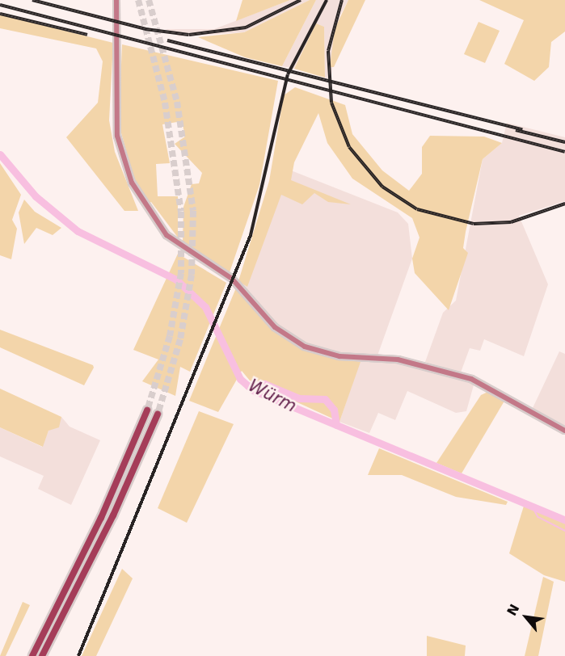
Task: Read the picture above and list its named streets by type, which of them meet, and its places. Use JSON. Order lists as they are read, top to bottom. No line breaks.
{"water":["Würm"],"north":"top left"}
